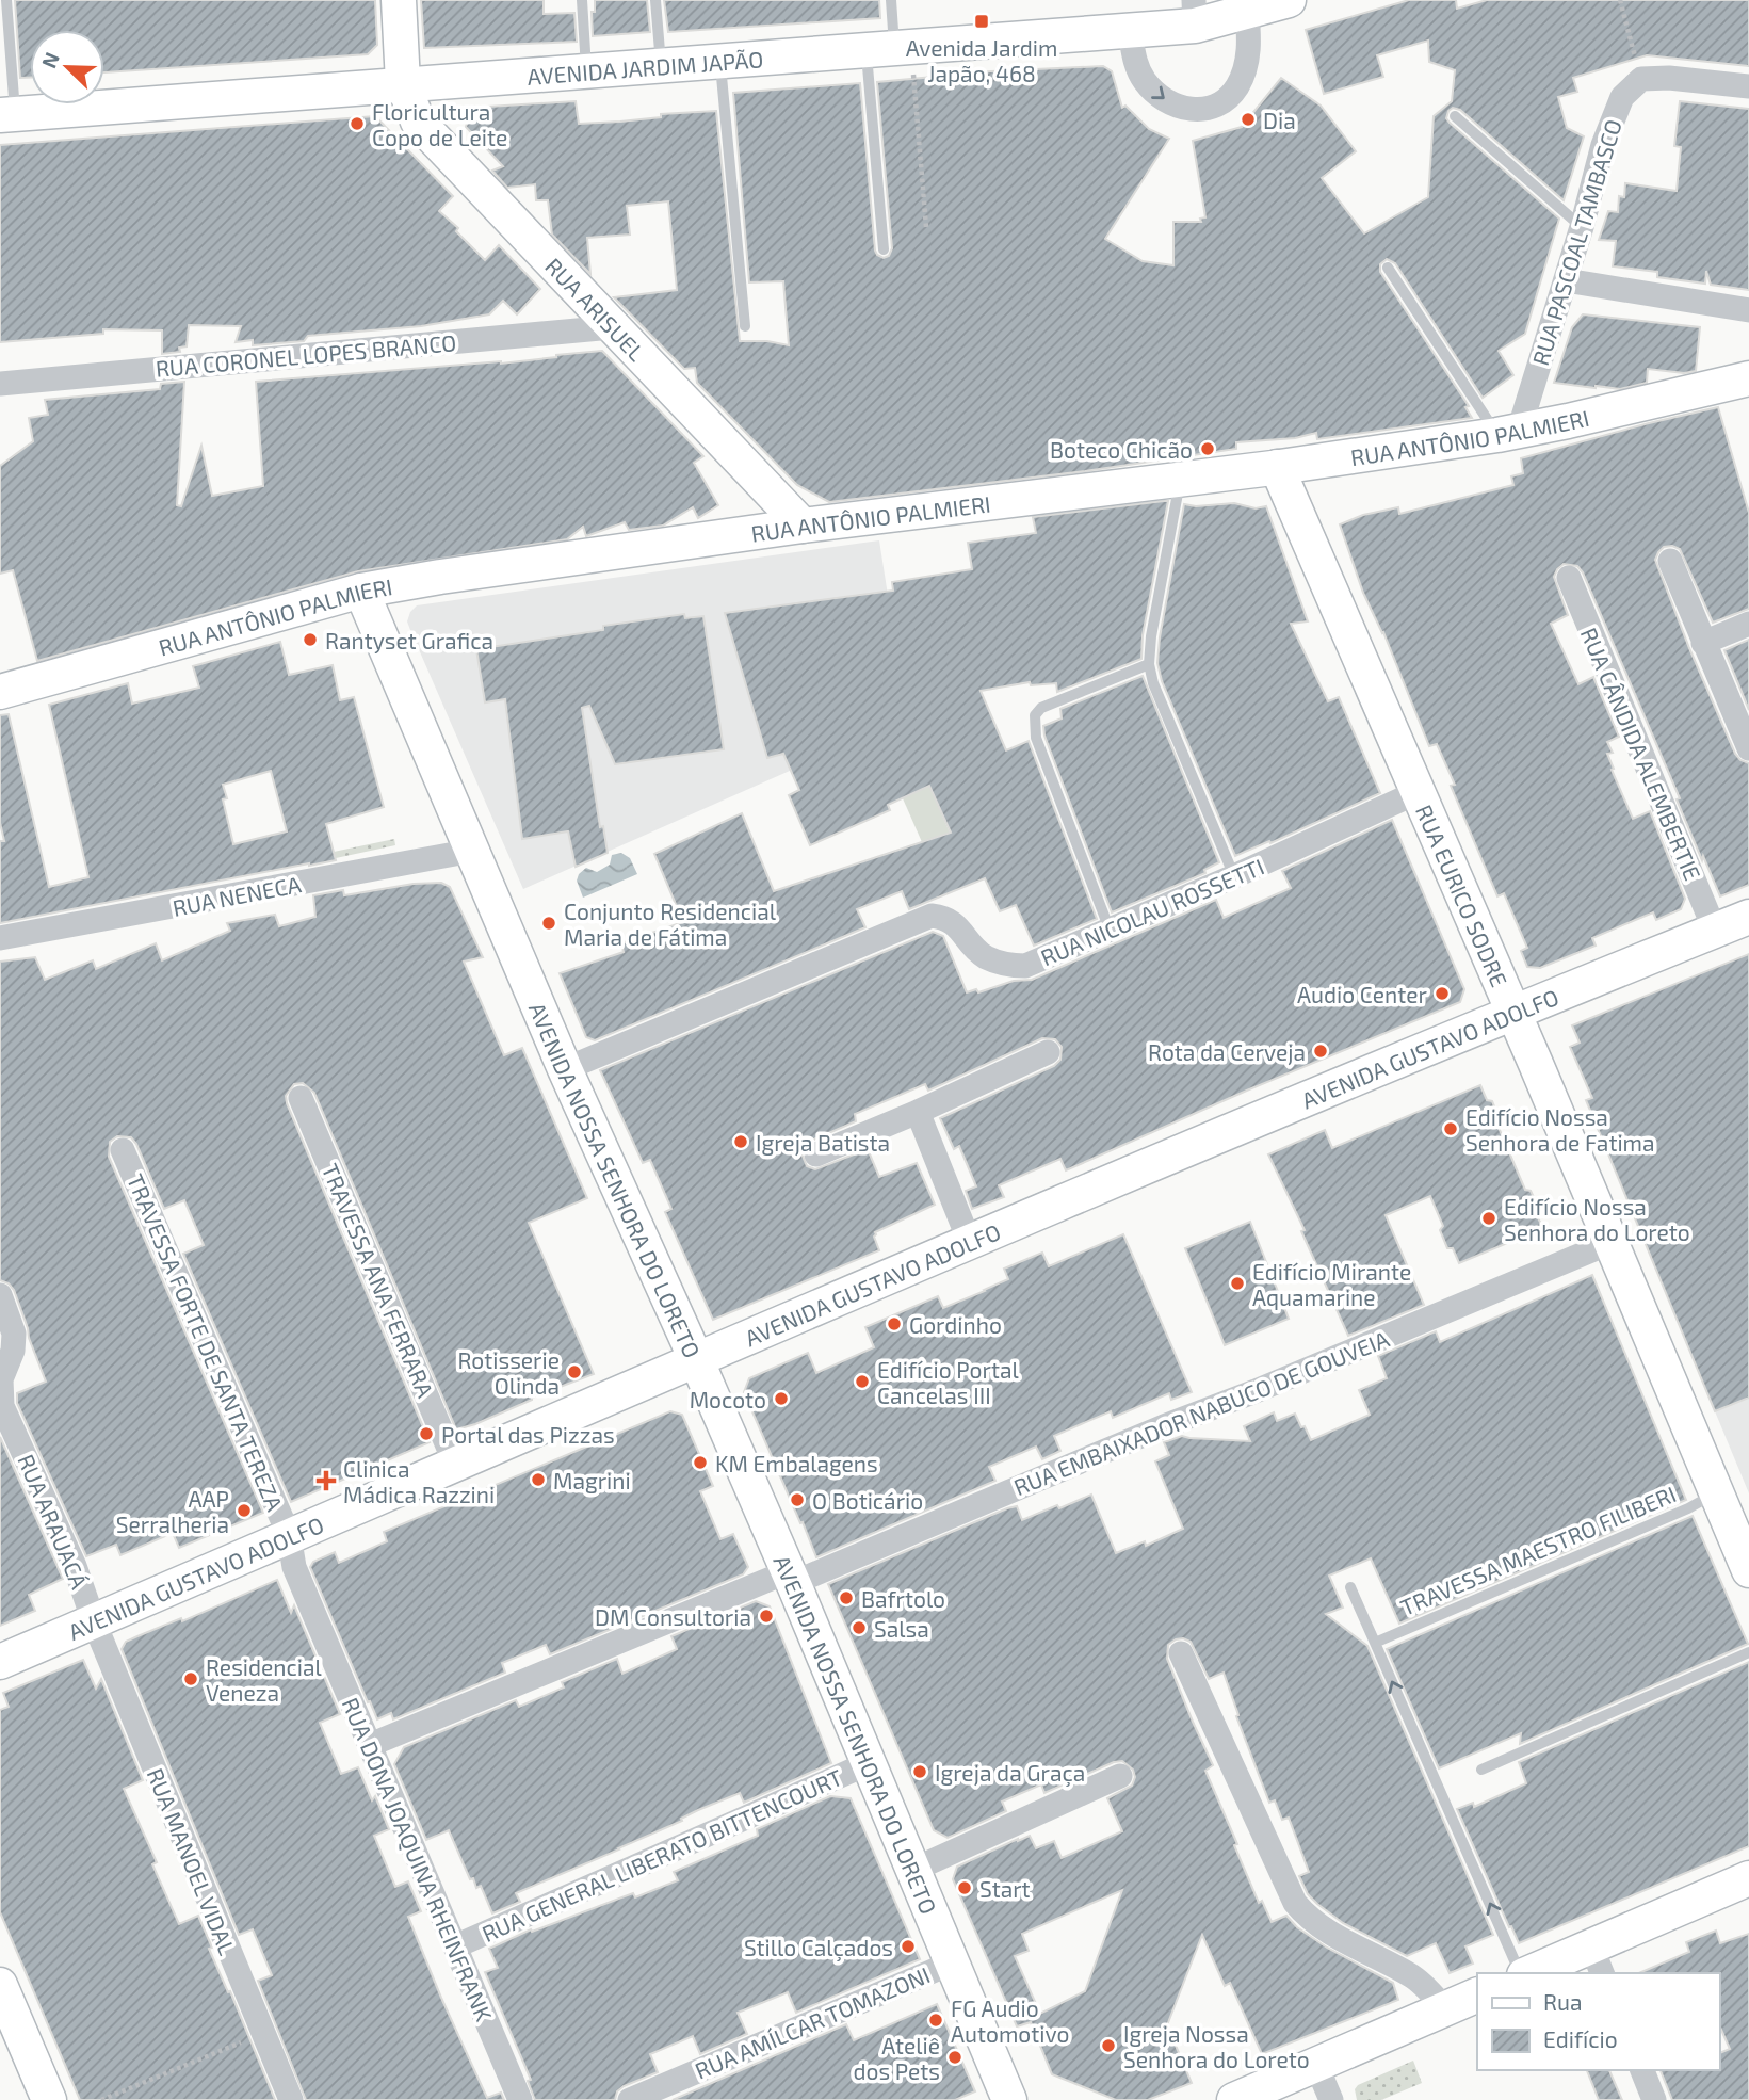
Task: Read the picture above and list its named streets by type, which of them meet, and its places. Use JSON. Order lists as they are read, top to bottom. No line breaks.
{"streets":{"street":["AVENIDA JARDIM JAPÃO","RUA PASCOAL TAMBASCO","RUA ARISUEL","RUA CORONEL LOPES BRANCO","RUA ANTÔNIO PALMIERI","RUA CÂNDIDA ALEMBERTIE","RUA EURICO SODRE","RUA NENECA","RUA NICOLAU ROSSETTI","AVENIDA GUSTAVO ADOLFO","AVENIDA NOSSA SENHORA DO LORETO","TRAVESSA ANA FERRARA","TRAVESSA FORTE DE SANTA TEREZA","RUA EMBAIXADOR NABUCO DE GOUVEIA","RUA ARAUACÁ","RUA GENERAL LIBERATO BITTENCOURT","RUA DONA JOAQUINA RHEINFRANK","RUA MANOEL VIDAL","RUA AMÍLCAR TOMAZONI"],"lane":["TRAVESSA MAESTRO FILIBERI"]},"crossings":[["AVENIDA JARDIM JAPÃO","RUA ARISUEL"],["RUA PASCOAL TAMBASCO","RUA ANTÔNIO PALMIERI"],["RUA ARISUEL","RUA CORONEL LOPES BRANCO"],["RUA ARISUEL","RUA ANTÔNIO PALMIERI"],["RUA ANTÔNIO PALMIERI","RUA EURICO SODRE"],["RUA ANTÔNIO PALMIERI","AVENIDA NOSSA SENHORA DO LORETO"],["RUA CÂNDIDA ALEMBERTIE","AVENIDA GUSTAVO ADOLFO"],["RUA EURICO SODRE","RUA NICOLAU ROSSETTI"],["RUA EURICO SODRE","AVENIDA GUSTAVO ADOLFO"],["RUA EURICO SODRE","RUA EMBAIXADOR NABUCO DE GOUVEIA"],["RUA EURICO SODRE","TRAVESSA MAESTRO FILIBERI"],["RUA NENECA","AVENIDA NOSSA SENHORA DO LORETO"],["RUA NICOLAU ROSSETTI","AVENIDA NOSSA SENHORA DO LORETO"],["AVENIDA GUSTAVO ADOLFO","AVENIDA NOSSA SENHORA DO LORETO"],["AVENIDA GUSTAVO ADOLFO","TRAVESSA ANA FERRARA"],["AVENIDA GUSTAVO ADOLFO","TRAVESSA FORTE DE SANTA TEREZA"],["AVENIDA GUSTAVO ADOLFO","RUA ARAUACÁ"],["AVENIDA GUSTAVO ADOLFO","RUA DONA JOAQUINA RHEINFRANK"],["AVENIDA GUSTAVO ADOLFO","RUA MANOEL VIDAL"],["AVENIDA NOSSA SENHORA DO LORETO","RUA EMBAIXADOR NABUCO DE GOUVEIA"],["AVENIDA NOSSA SENHORA DO LORETO","RUA GENERAL LIBERATO BITTENCOURT"],["AVENIDA NOSSA SENHORA DO LORETO","RUA AMÍLCAR TOMAZONI"],["TRAVESSA FORTE DE SANTA TEREZA","RUA DONA JOAQUINA RHEINFRANK"],["RUA EMBAIXADOR NABUCO DE GOUVEIA","RUA DONA JOAQUINA RHEINFRANK"],["RUA ARAUACÁ","RUA MANOEL VIDAL"],["RUA GENERAL LIBERATO BITTENCOURT","RUA DONA JOAQUINA RHEINFRANK"]],"places":{"transit":["Avenida Jardim Japão, 468"],"other":["Dia","Floricultura Copo de Leite","Boteco Chicão","Rantyset Grafica","Conjunto Residencial Maria de Fátima","Audio Center","Rota da Cerveja","Edifício Nossa Senhora de Fatima","Igreja Batista","Edifício Nossa Senhora do Loreto","Edifício Mirante Aquamarine","Gordinho","Rotisserie Olinda","Edifício Portal Cancelas III","Mocoto","Portal das Pizzas","KM Embalagens","Magrini","O Boticário","AAP Serralheria","Bafrtolo","DM Consultoria","Salsa","Residencial Veneza","Igreja da Graça","Start","Stillo Calçados","FG Audio Automotivo","Igreja Nossa Senhora do Loreto","Ateliê dos Pets"],"health":["Clinica Mádica Razzini"]},"legend":["Rua","Edifício"],"north":"top left"}
